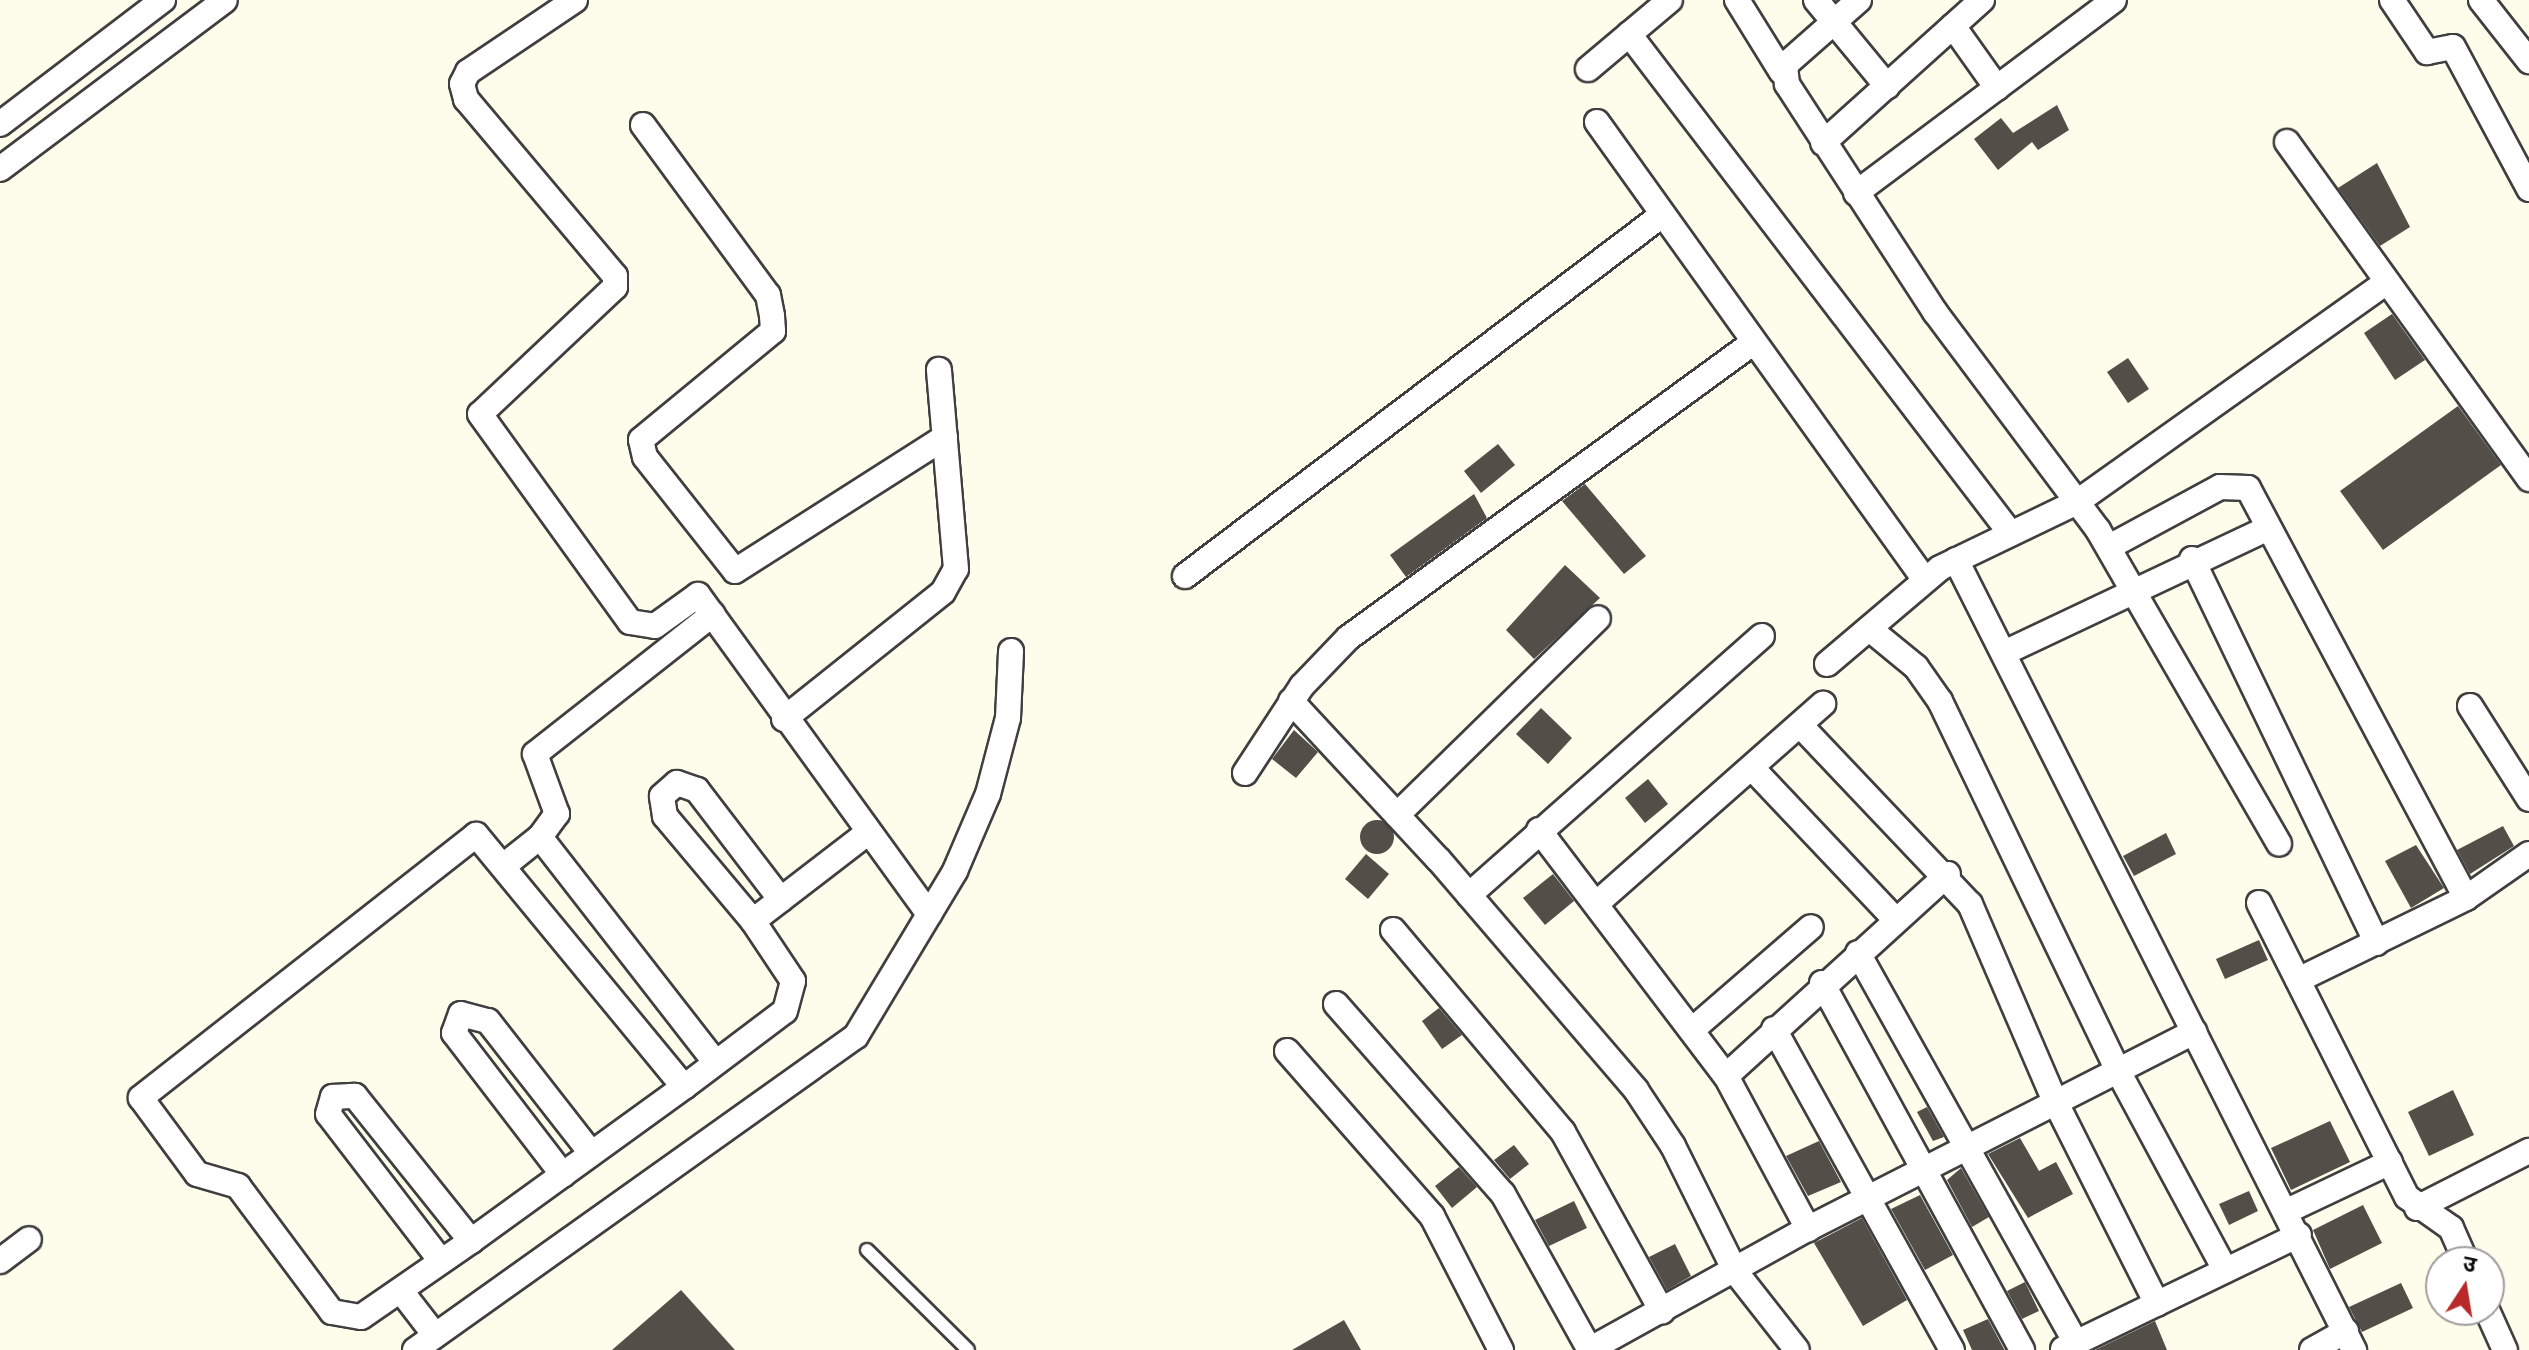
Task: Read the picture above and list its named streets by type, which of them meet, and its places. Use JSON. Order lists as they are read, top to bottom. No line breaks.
{"north":"top"}
